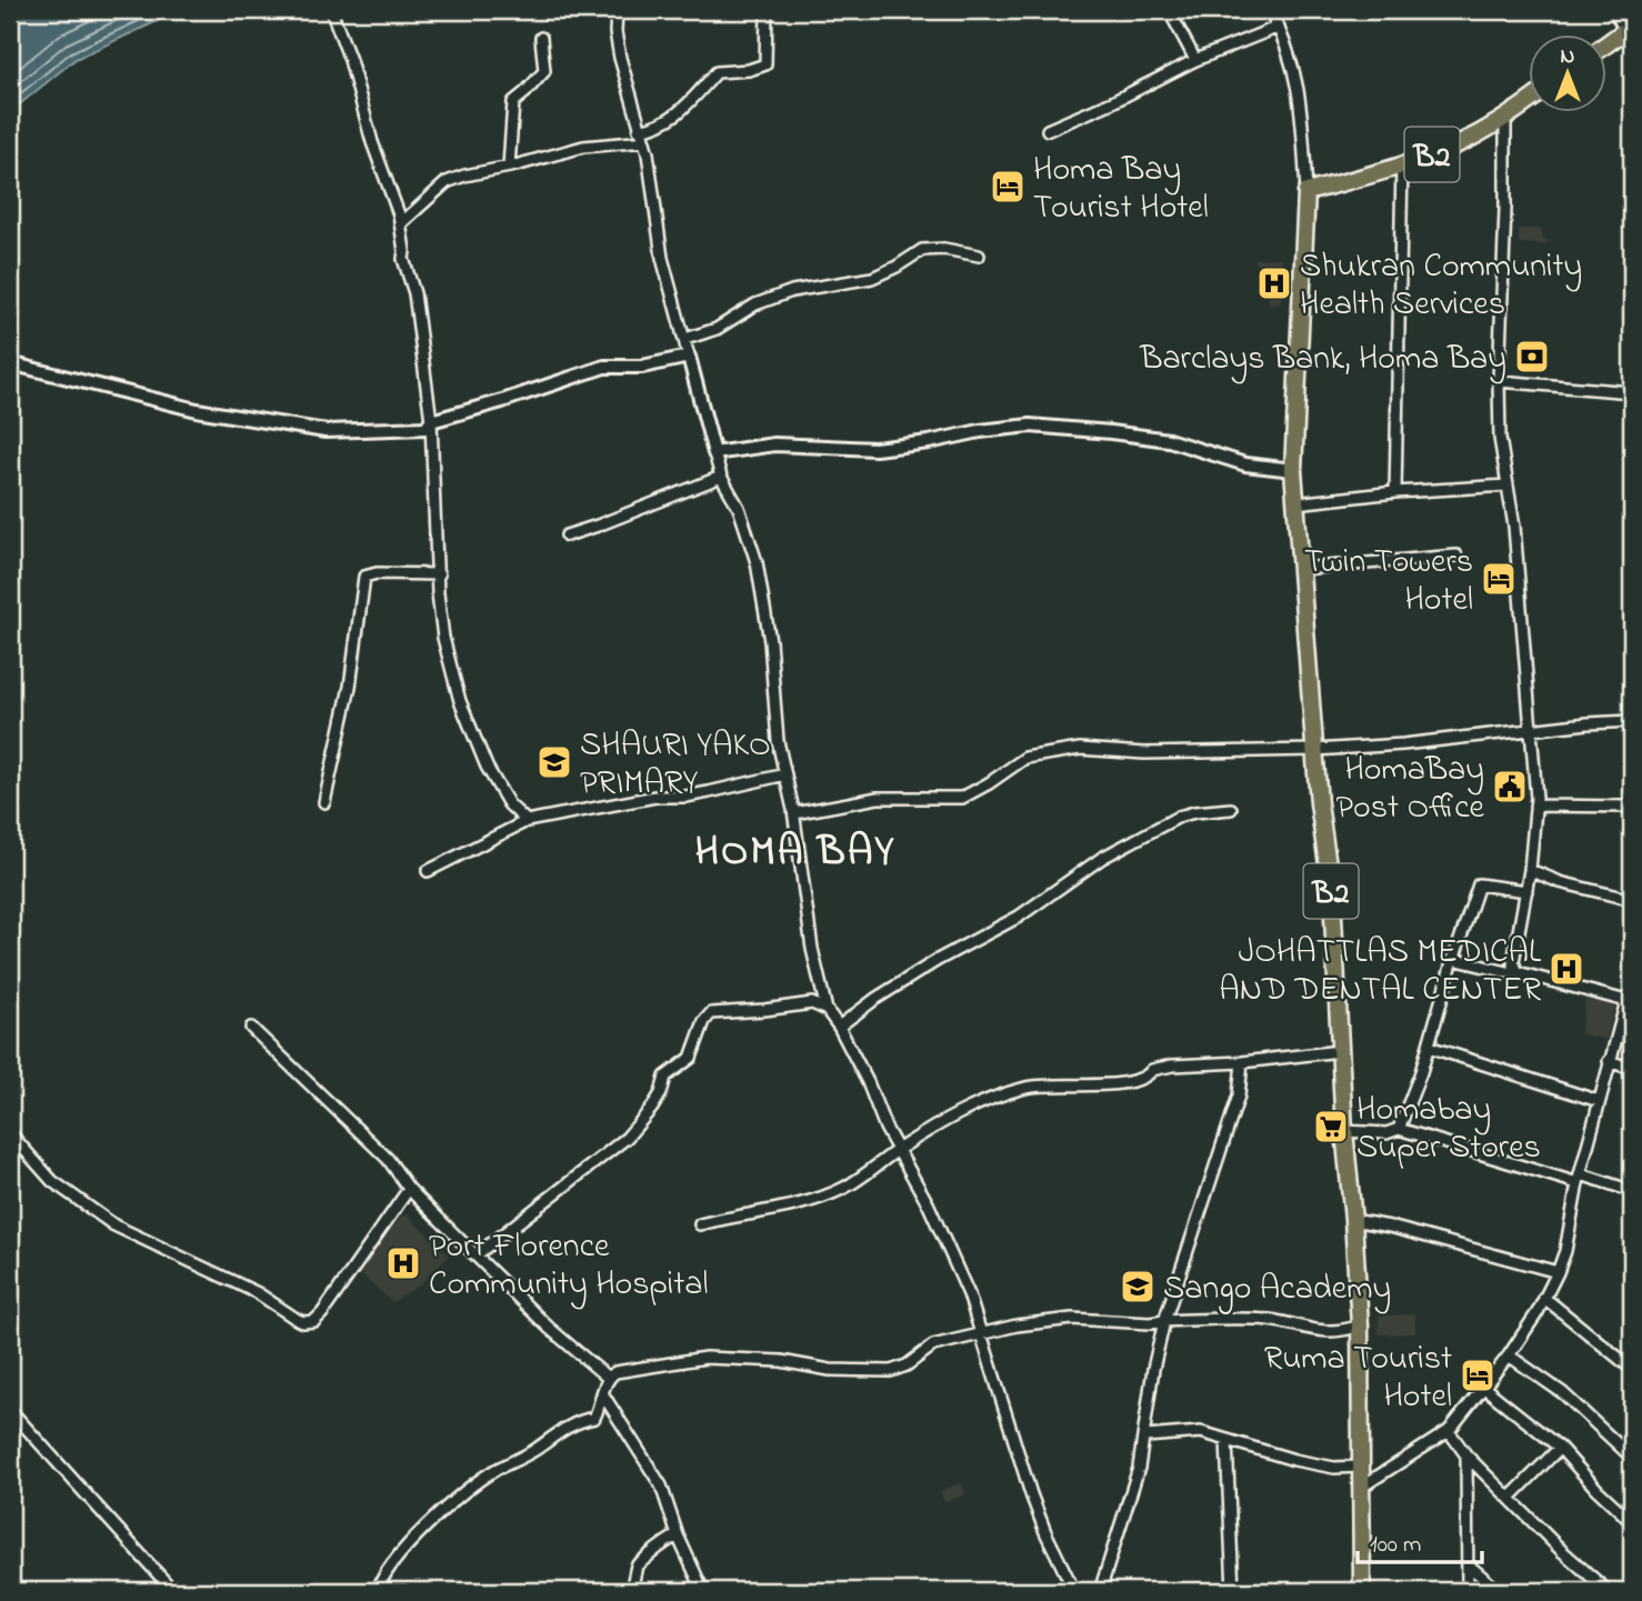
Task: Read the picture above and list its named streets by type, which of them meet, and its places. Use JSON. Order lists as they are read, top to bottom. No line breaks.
{"streets":{"highway":["B2"]},"districts":["HOMA BAY"],"places":{"hotel":["Homa Bay Tourist Hotel","Twin Towers Hotel","Ruma Tourist Hotel"],"hospital":["Shukran Community Health Services","JOHATTLAS MEDICAL AND DENTAL CENTER","Port Florence Community Hospital"],"bank":["Barclays Bank, Homa Bay"],"school or university":["SHAURI YAKO PRIMARY","Sango Academy"],"public building":["HomaBay Post Office"],"supermarket":["Homabay Super Stores"]},"scale_bar":"100 m","north":"top"}
